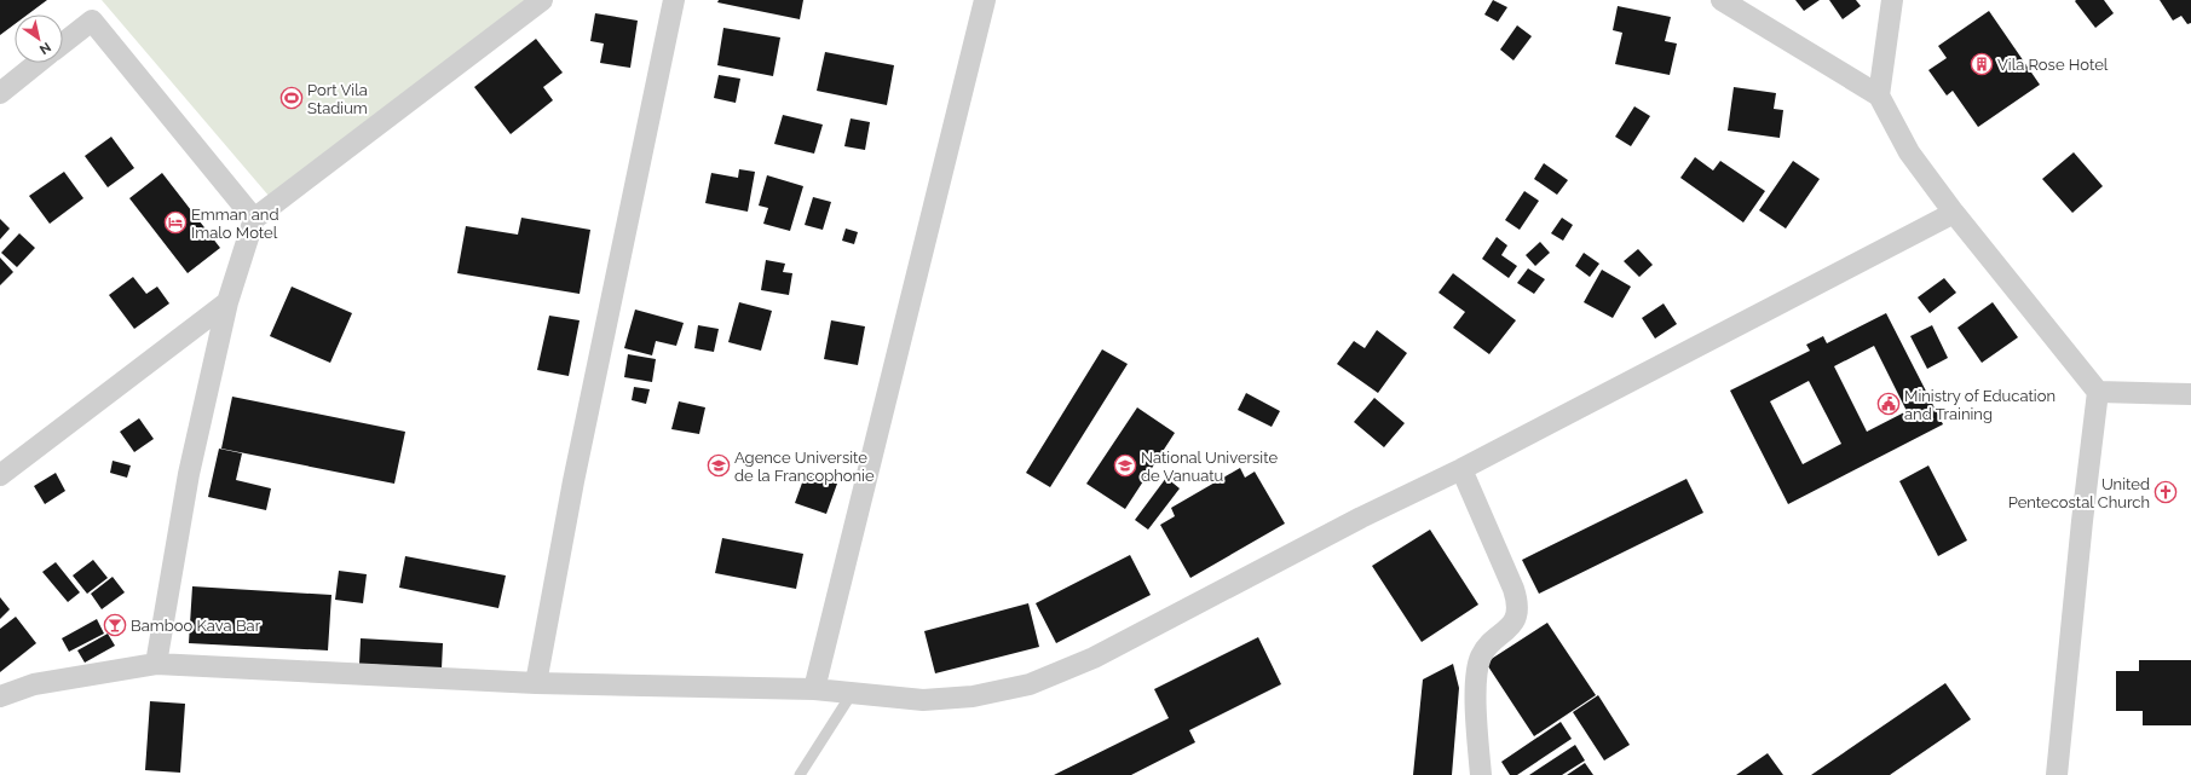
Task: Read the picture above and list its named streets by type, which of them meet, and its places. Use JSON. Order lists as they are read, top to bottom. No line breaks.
{"places":{"building":["Vila Rose Hotel"],"sports":["Port Vila Stadium"],"hotel":["Emman and Imalo Motel"],"public building":["Ministry of Education and Training"],"school or university":["Agence Universite de la Francophonie","National Universite de Vanuatu"],"church":["United Pentecostal Church"],"bar":["Bamboo Kava Bar"]},"north":"bottom right"}
